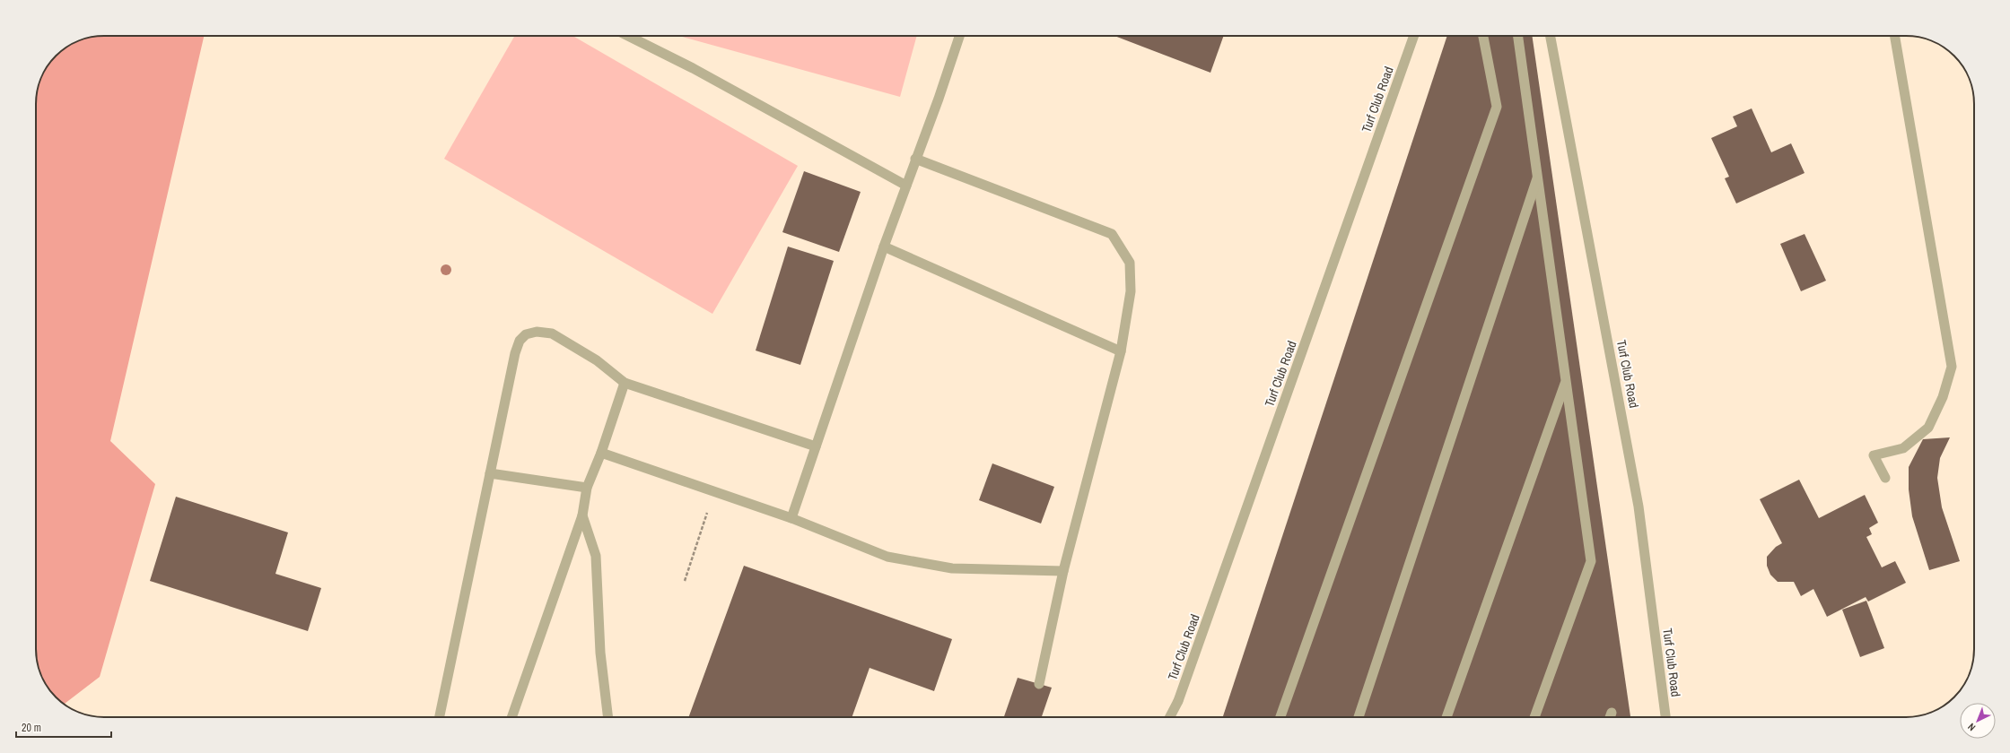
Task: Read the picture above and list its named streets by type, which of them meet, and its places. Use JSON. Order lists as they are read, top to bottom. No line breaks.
{"streets":{"street":["Turf Club Road"]},"scale_bar":"20 m","north":"bottom left"}
